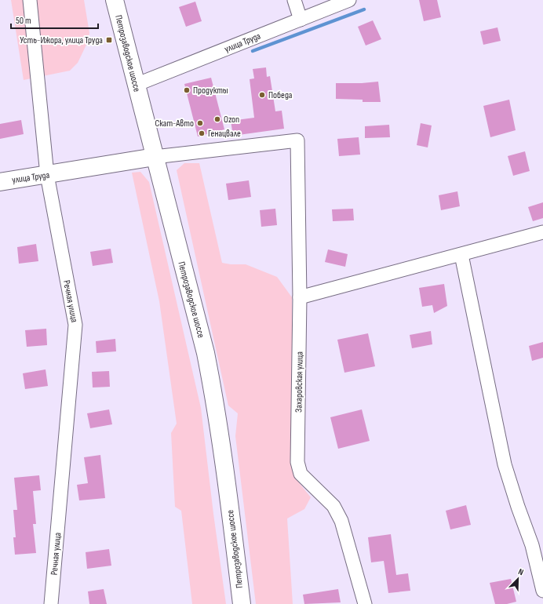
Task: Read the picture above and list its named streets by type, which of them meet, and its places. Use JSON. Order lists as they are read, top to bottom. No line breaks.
{"streets":{"main road":["улица Труда","Петрозаводское шоссе"],"street":["Речная улица","Захаровская улица"]},"crossings":[["улица Труда","Петрозаводское шоссе"],["улица Труда","Речная улица"],["улица Труда","Захаровская улица"],["Петрозаводское шоссе","Захаровская улица"]],"places":{"transit":["Усть-Ижора, улица Труда"],"other":["Продукты","Победа","Ozon","Скат-Авто","Генацвале"]},"scale_bar":"50 m","north":"top right"}
